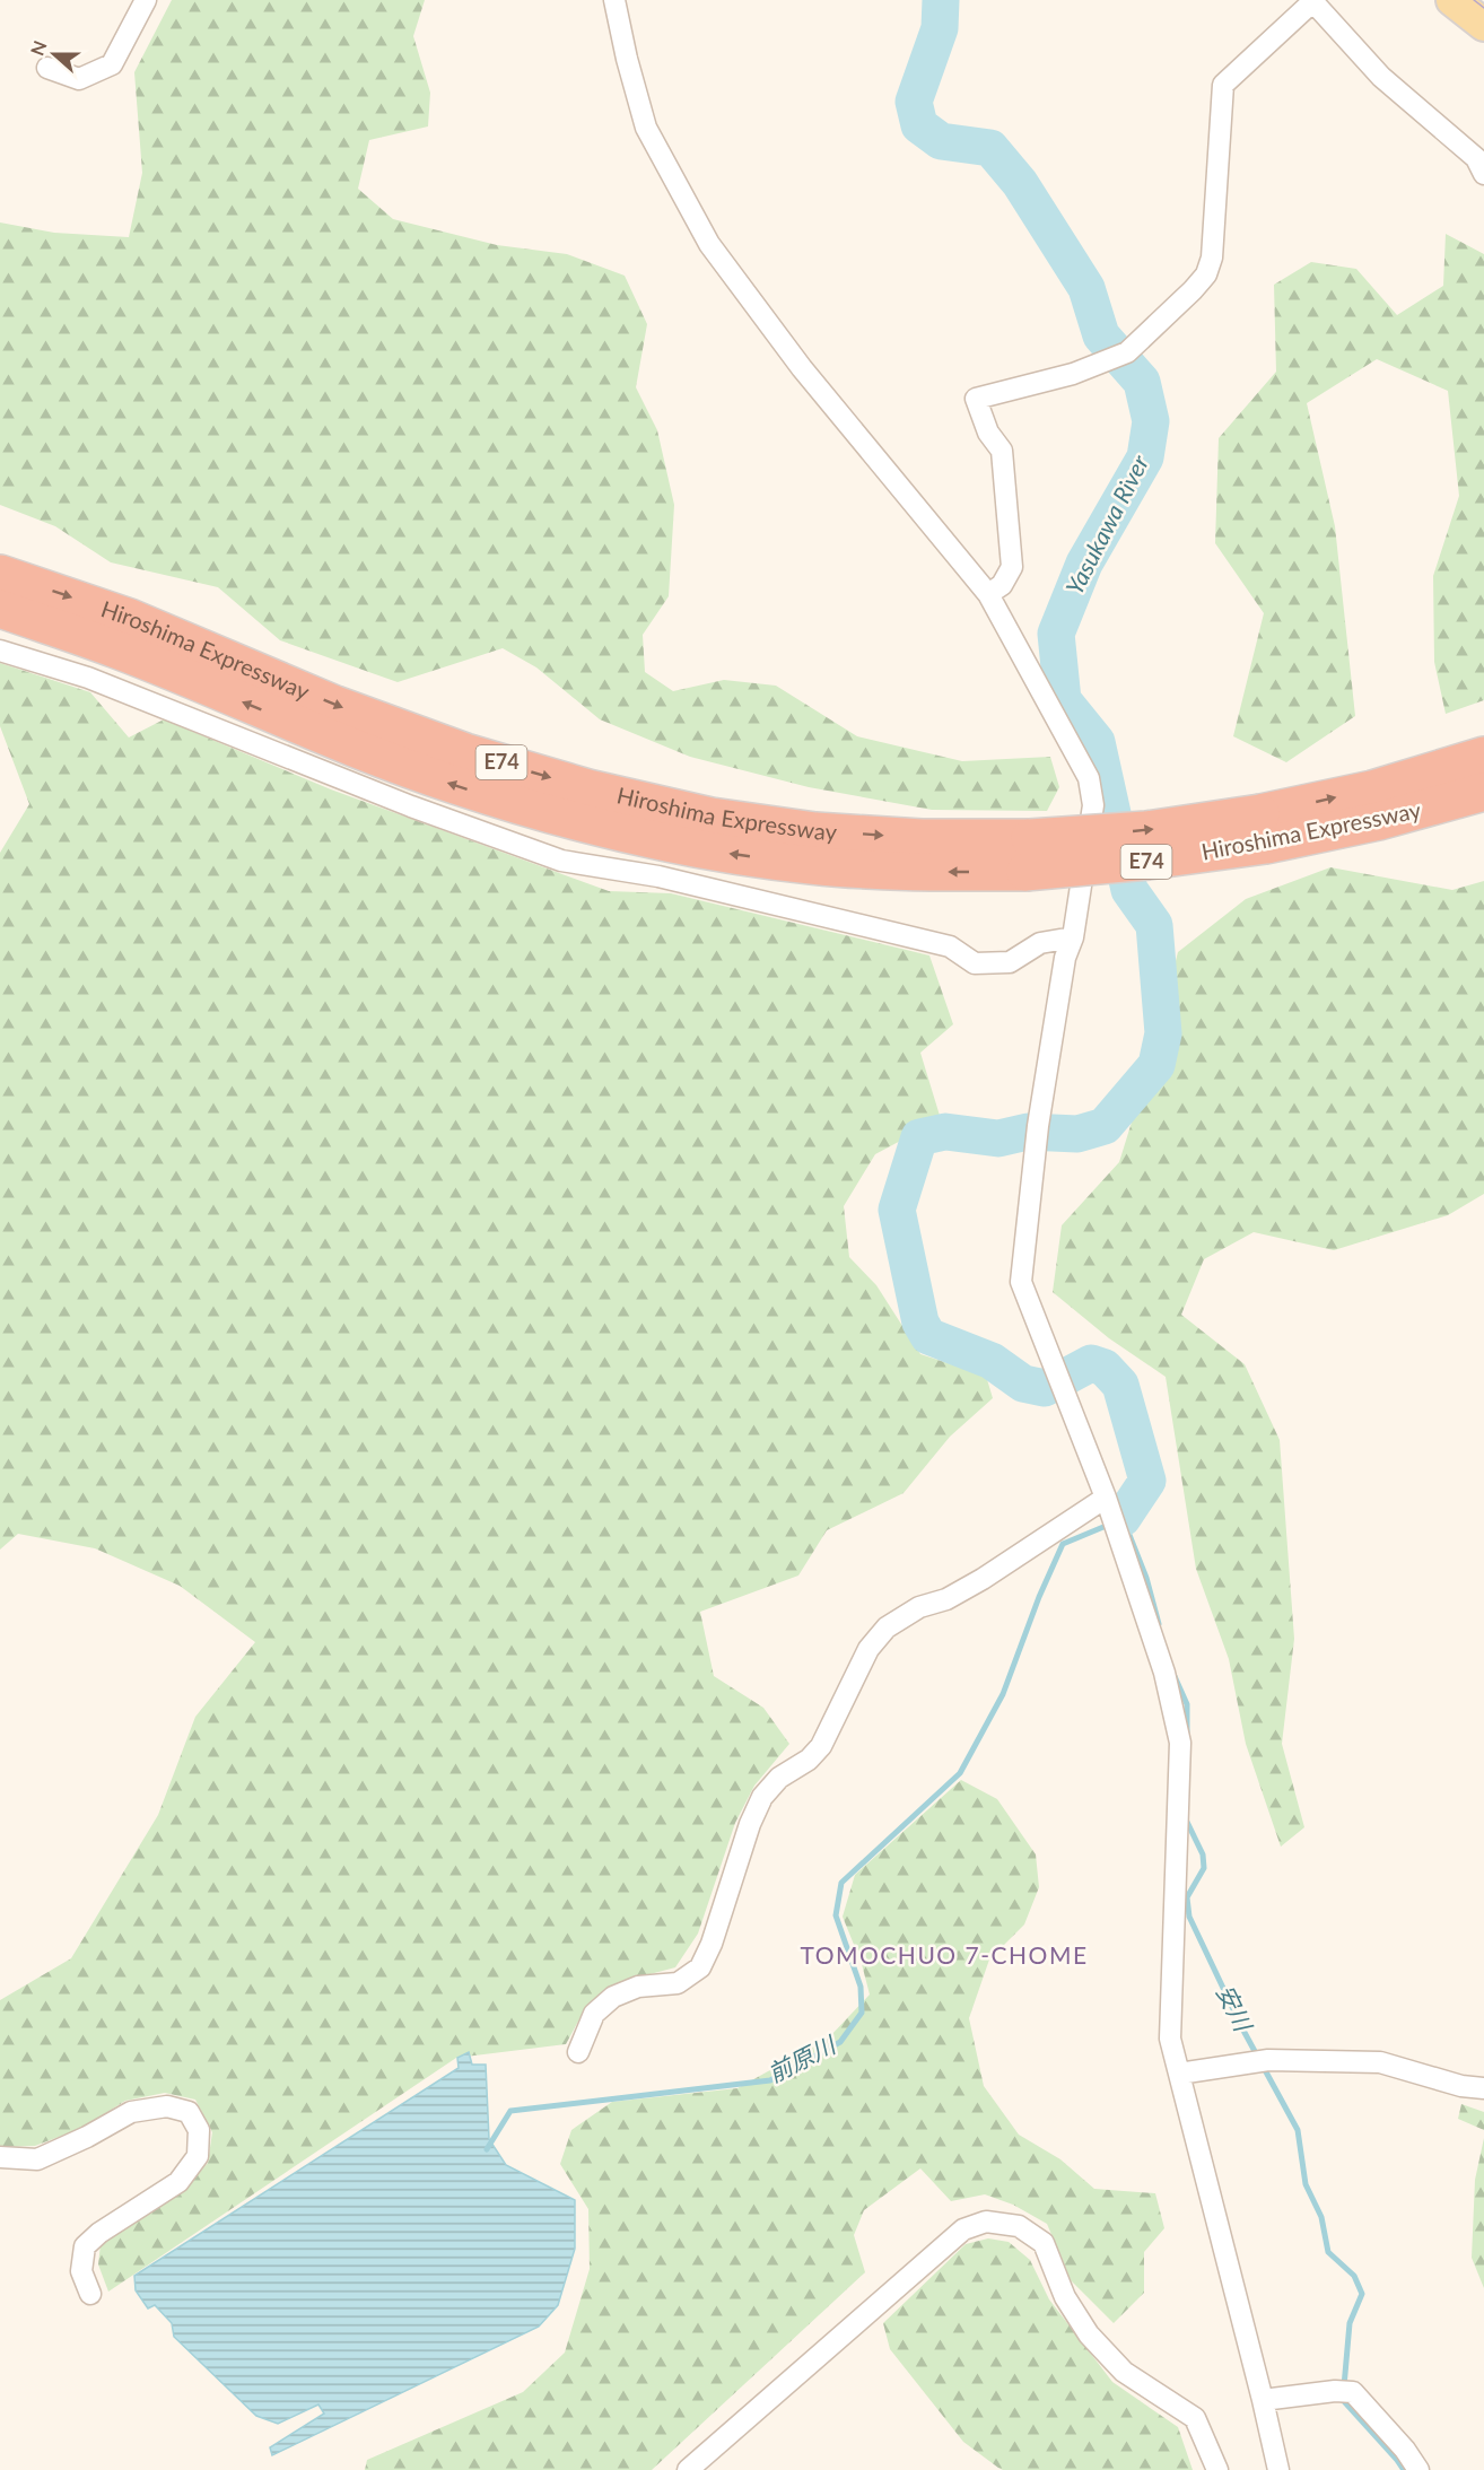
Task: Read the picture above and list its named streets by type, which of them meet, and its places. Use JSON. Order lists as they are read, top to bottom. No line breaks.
{"streets":{"highway":["Hiroshima Expressway","E74"]},"districts":["TOMOCHUO 7-CHOME"],"water":["Yasukawa River","安川","前原川"],"north":"left"}
